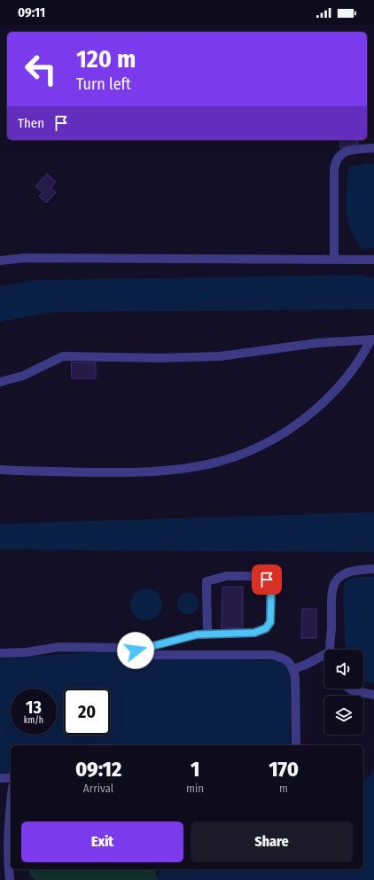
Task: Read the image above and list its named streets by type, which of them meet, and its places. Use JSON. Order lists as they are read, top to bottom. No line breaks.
{"page":{"status":"09:11","turn":["120 m","Turn left"],"then":"Then","speed":"13 km/h","limit":"20","eta":["09:12","Arrival","1","min","170","m"],"buttons":["Exit","Share"]}}
